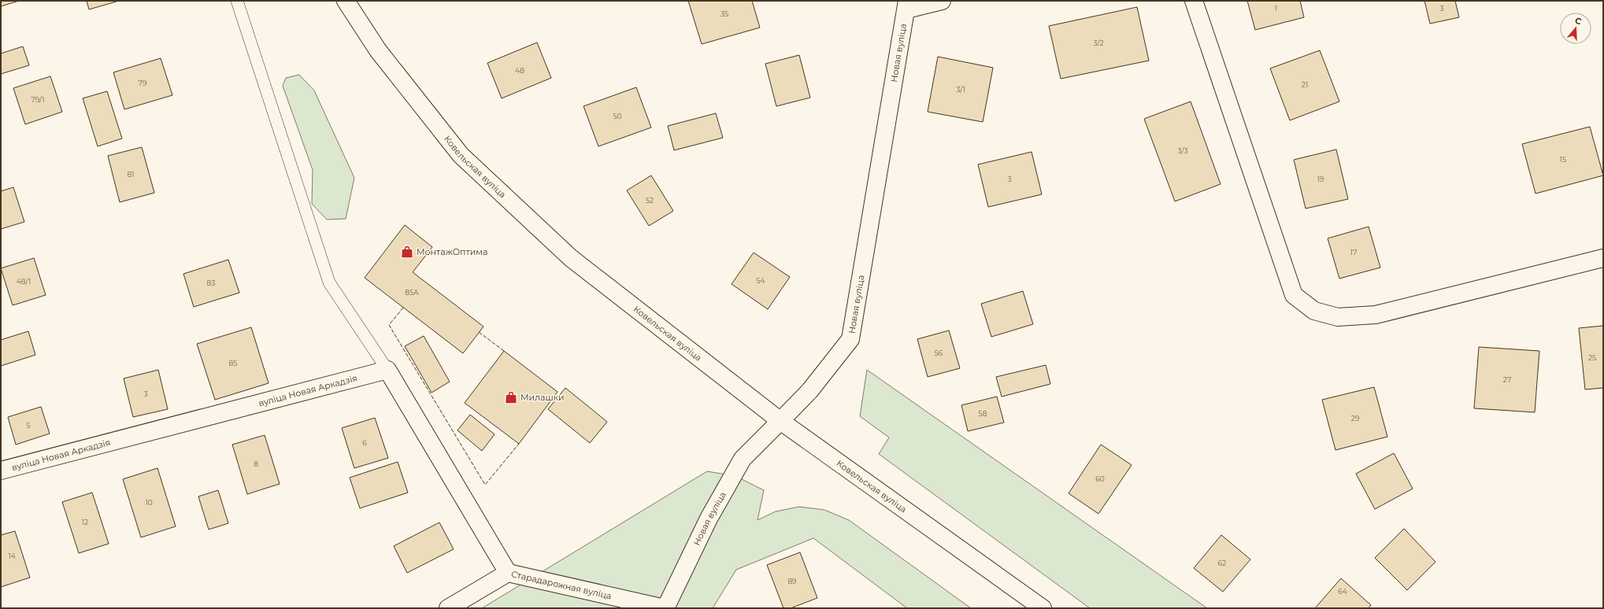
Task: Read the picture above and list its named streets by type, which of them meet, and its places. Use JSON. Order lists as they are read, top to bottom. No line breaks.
{"streets":{"street":["Новая вуліца","Ковельская вуліца","вуліца Новая Аркадзія","Старадарожная вуліца"]},"crossings":[["Новая вуліца","Ковельская вуліца"],["Новая вуліца","Старадарожная вуліца"]],"places":{"shop":["МонтажОптима","Милашки"]},"house_numbers":["1","3","35","3/2","48","79","21","3/1","79/1","50","3/3","15","81","3","19","52","17","54","48/1","83","85А","56","25","85","27","3","58","29","5","6","8","60","10","12","14","62","89","64"],"north":"top"}
